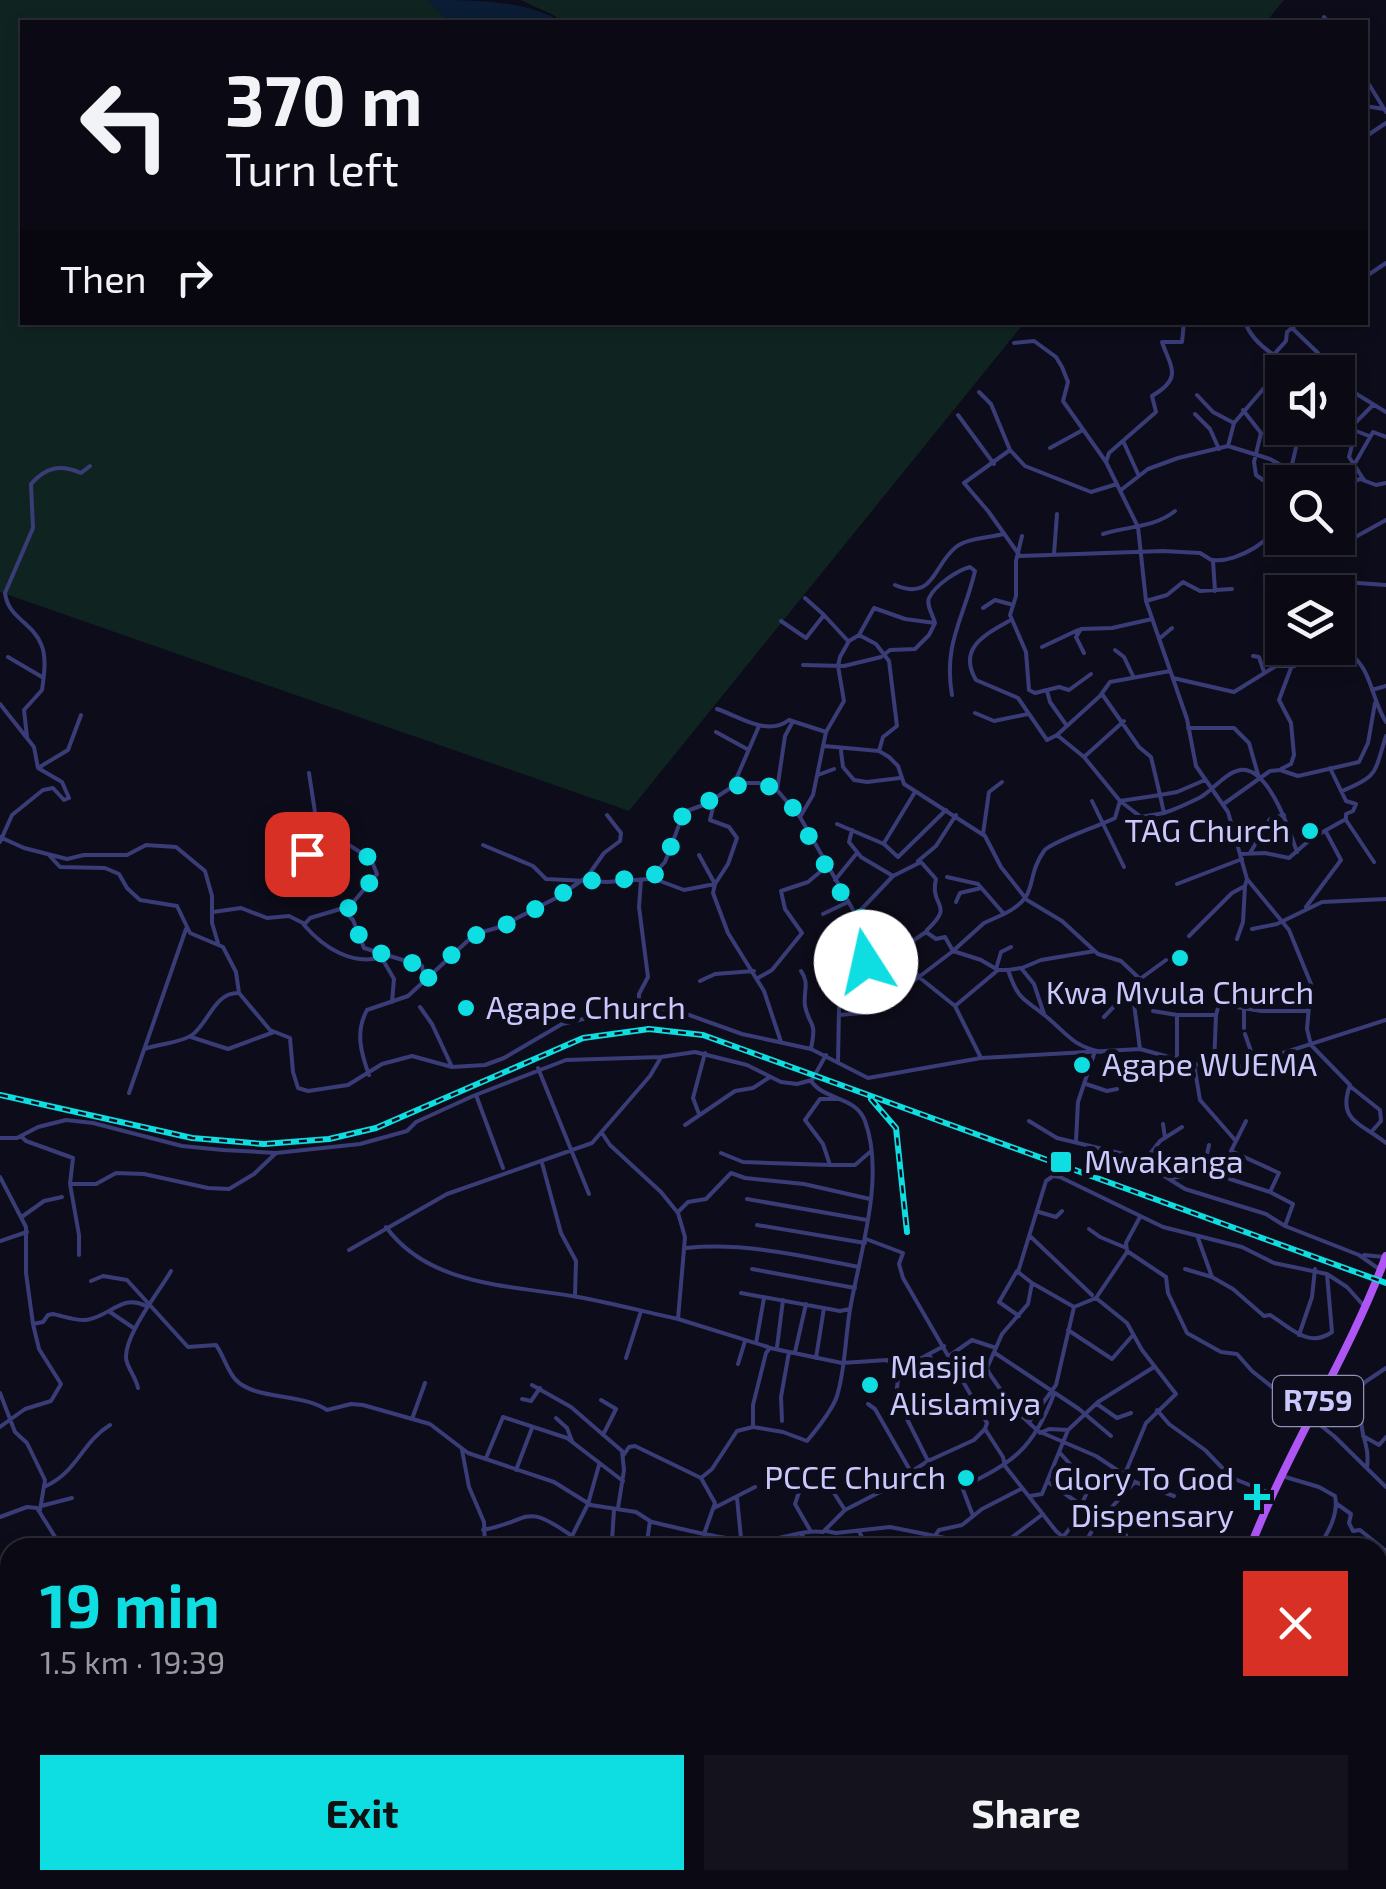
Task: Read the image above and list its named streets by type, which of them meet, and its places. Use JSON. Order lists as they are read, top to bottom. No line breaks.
{"streets":{"main road":["R759"]},"places":{"other":["TAG Church","Kwa Mvula Church","Agape Church","Agape WUEMA","Masjid Alislamiya","PCCE Church"],"transit":["Mwakanga"],"health":["Glory To God Dispensary"]},"page":{"turn":["370 m","Turn left"],"then":"Then","heading":["19 min","1.5 km · 19:39"],"buttons":["Exit","Share"]}}
